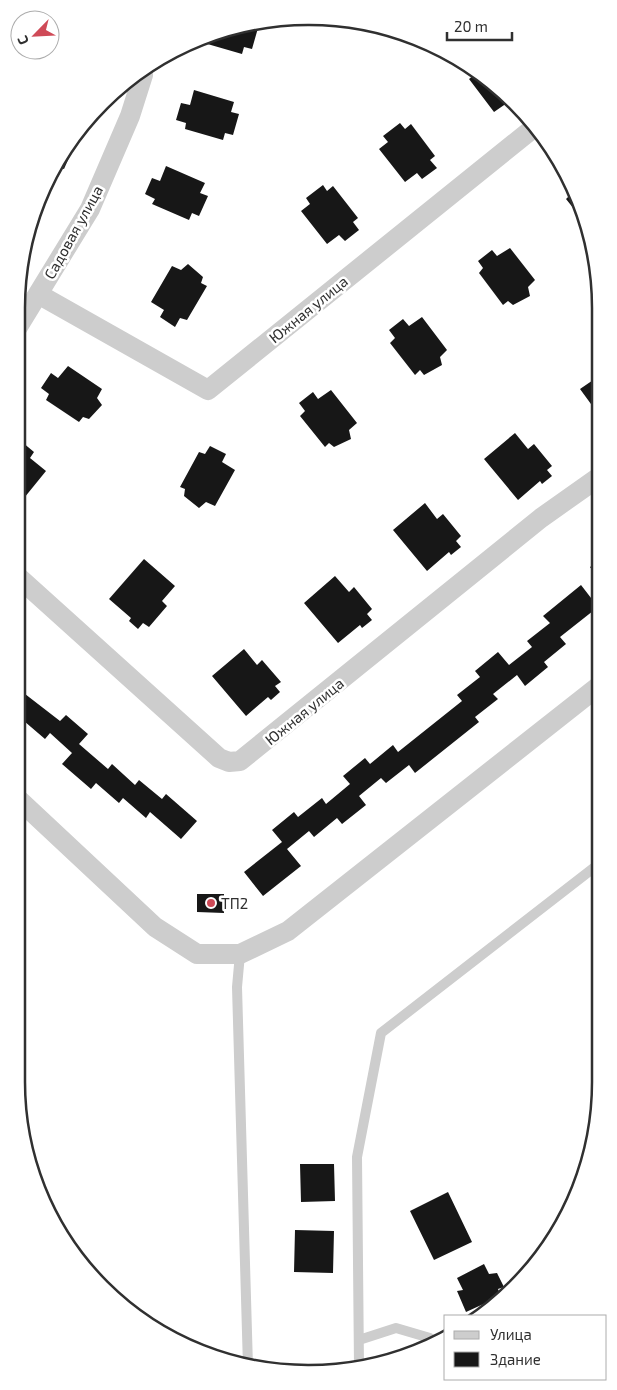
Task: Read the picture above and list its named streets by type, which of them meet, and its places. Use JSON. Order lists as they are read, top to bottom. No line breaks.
{"streets":{"street":["Садовая улица","Южная улица"]},"crossings":[["Садовая улица","Южная улица"]],"places":["ТП2"],"legend":["Улица","Здание"],"scale_bar":"20 m","north":"bottom left"}
